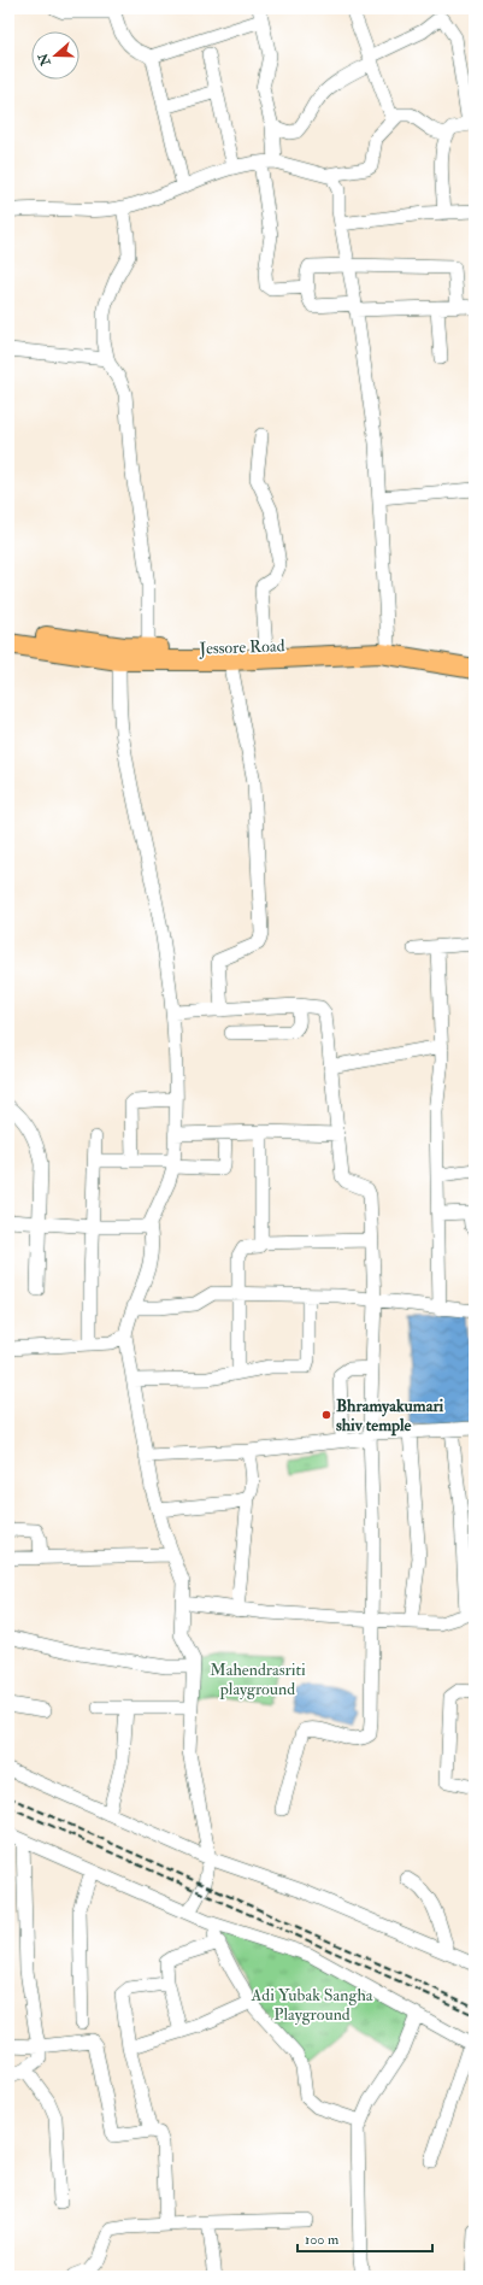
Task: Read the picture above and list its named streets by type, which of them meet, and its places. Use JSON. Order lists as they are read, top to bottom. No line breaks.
{"streets":{"highway":["Jessore Road"]},"parks":["Mahendrasriti playground","Adi Yubak Sangha Playground"],"places":["Bhramyakumari shiv temple"],"scale_bar":"100 m","north":"left"}
